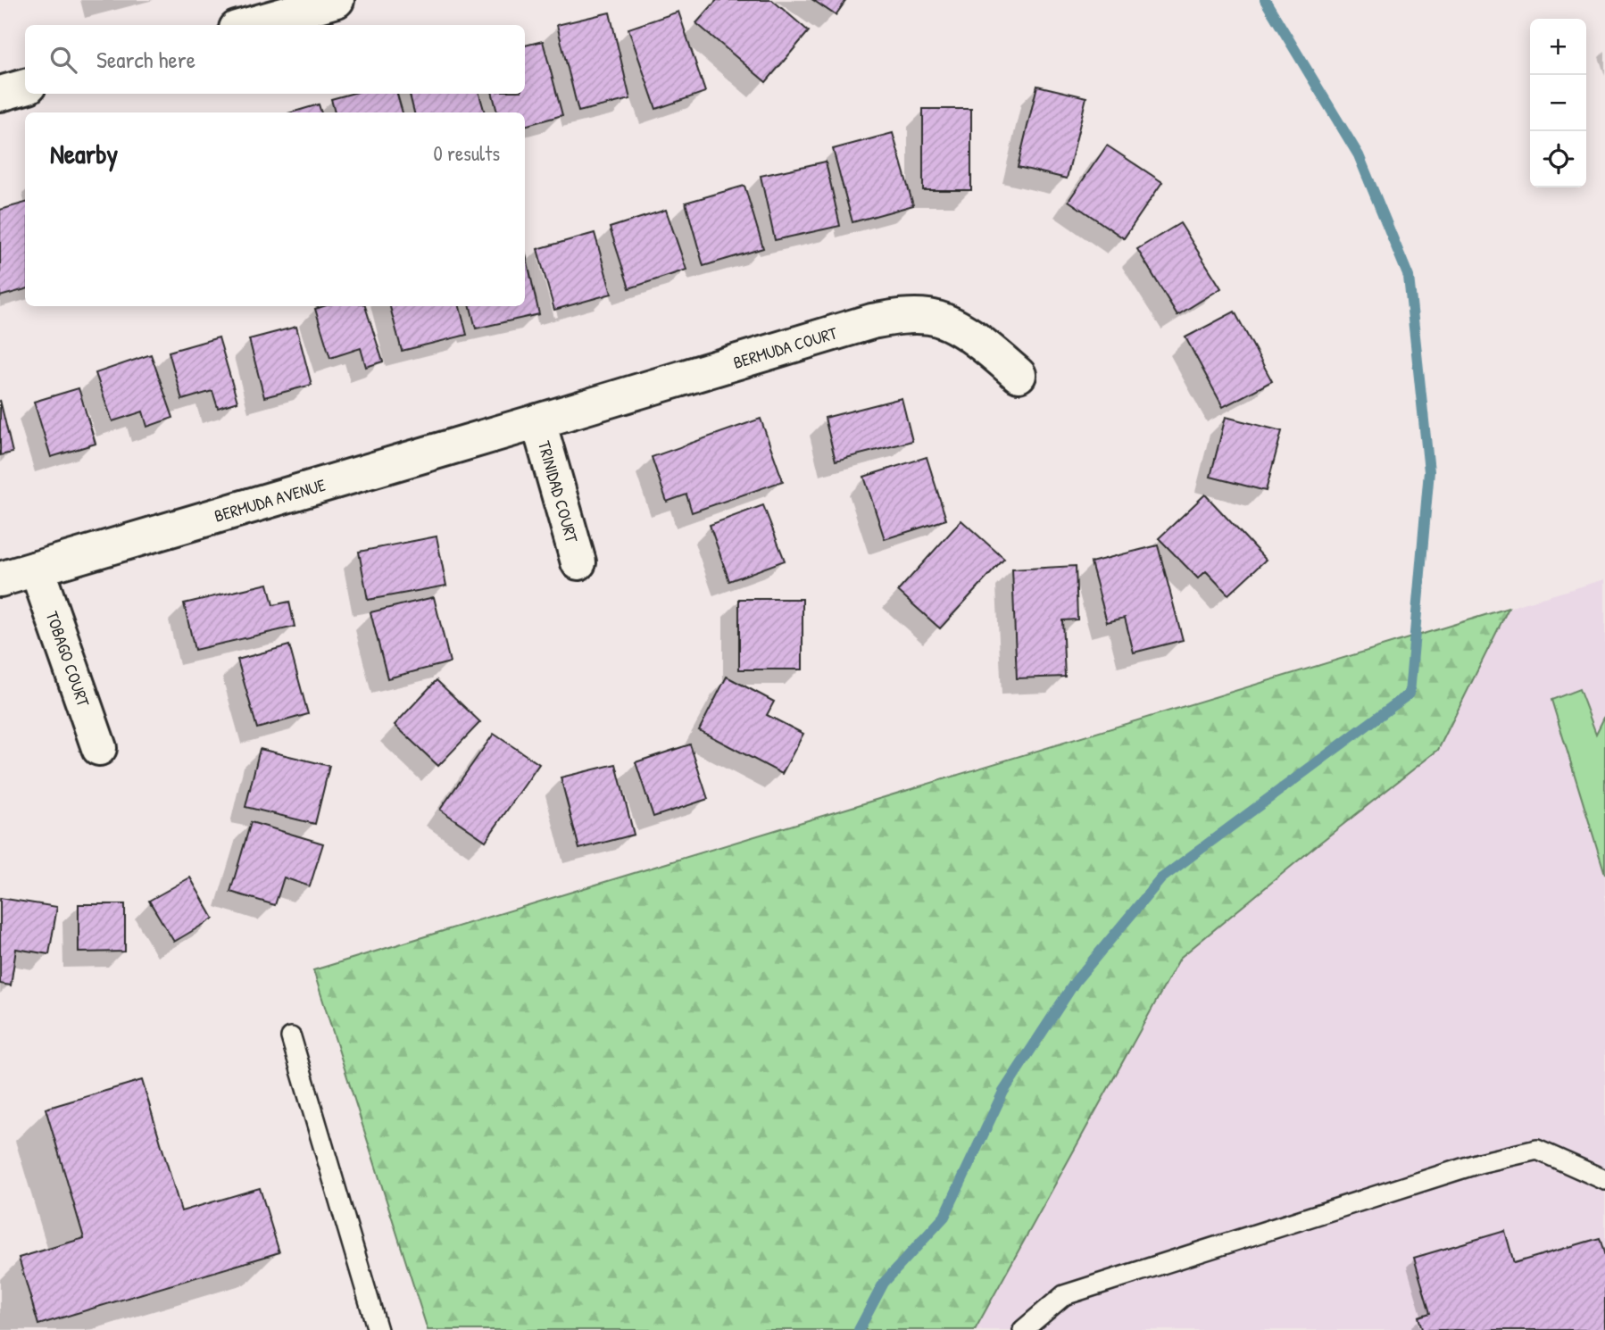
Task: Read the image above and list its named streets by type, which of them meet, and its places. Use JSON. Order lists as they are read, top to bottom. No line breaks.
{"streets":{"street":["BERMUDA COURT","TRINIDAD COURT","BERMUDA AVENUE","TOBAGO COURT"]},"crossings":[["BERMUDA COURT","TRINIDAD COURT"],["BERMUDA COURT","BERMUDA AVENUE"],["TRINIDAD COURT","BERMUDA AVENUE"],["BERMUDA AVENUE","TOBAGO COURT"]],"page":{"map_buttons":["+","−"],"search":"Search here","heading":["Nearby","0 results"]}}
